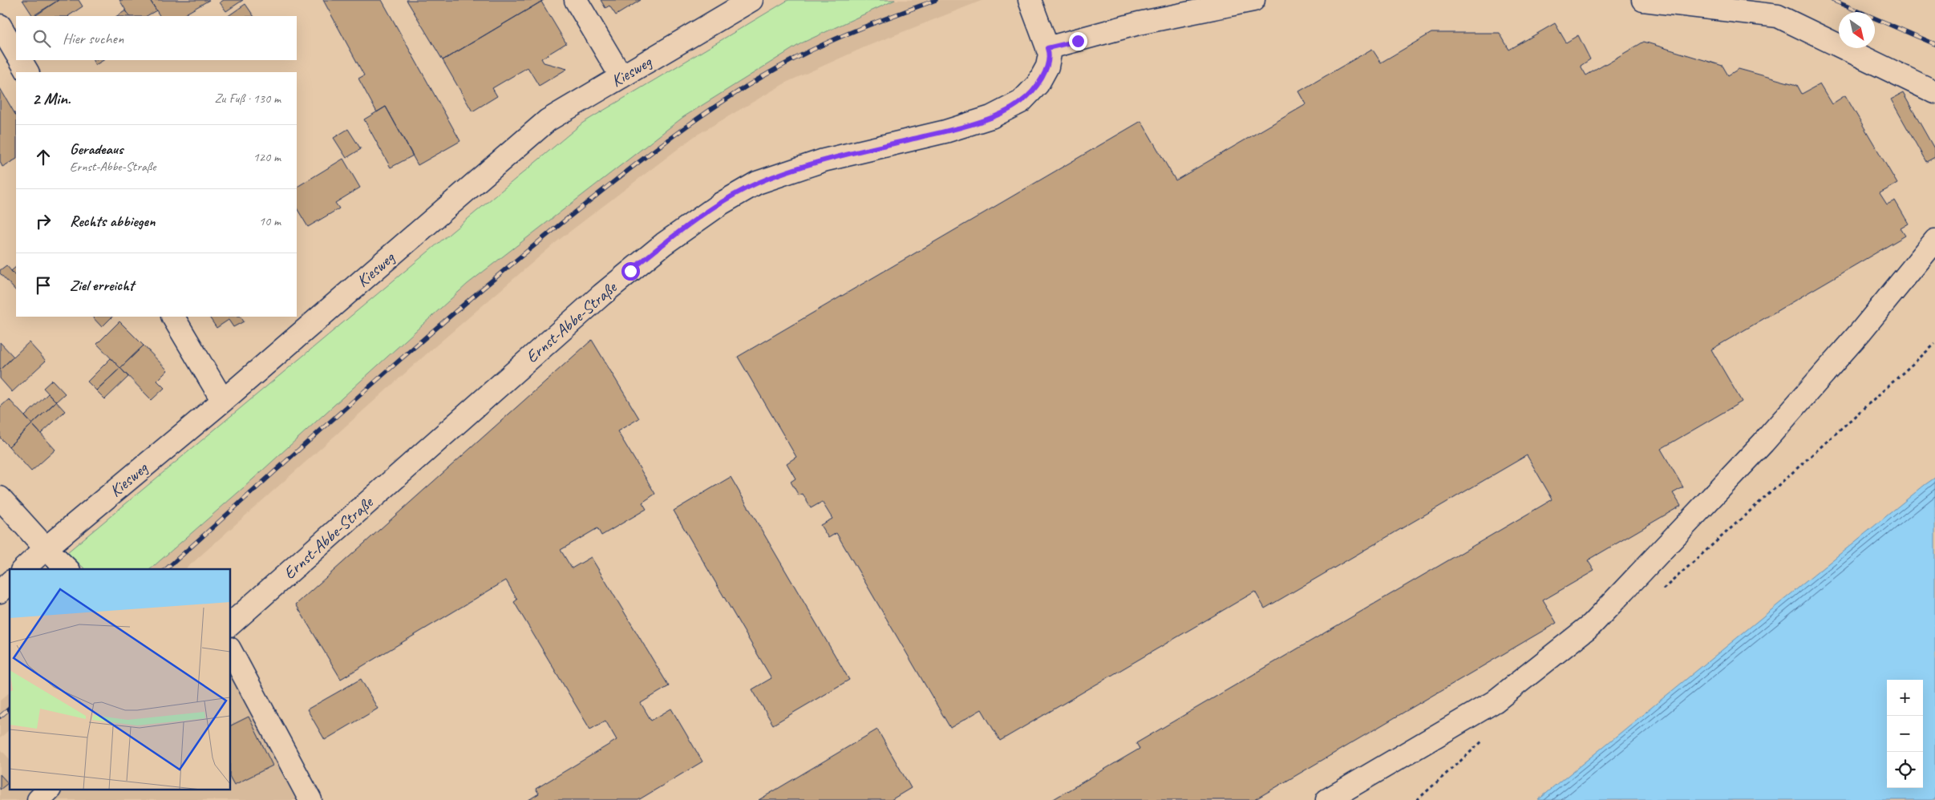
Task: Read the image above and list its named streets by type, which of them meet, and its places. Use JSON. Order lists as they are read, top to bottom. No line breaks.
{"streets":{"street":["Kiesweg","Ernst-Abbe-Straße"]},"north":"bottom right","page":{"search":"Hier suchen","heading":["2 Min.","Zu Fuß · 130 m"],"list":[["Geradeaus","Ernst-Abbe-Straße","120 m"],["Rechts abbiegen","10 m"],"Ziel erreicht"],"map_buttons":["+","−"]}}
